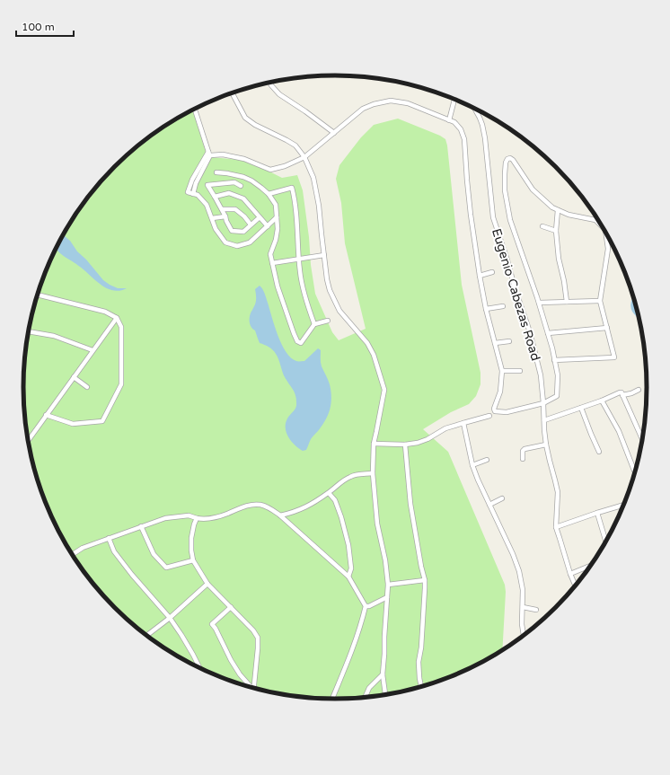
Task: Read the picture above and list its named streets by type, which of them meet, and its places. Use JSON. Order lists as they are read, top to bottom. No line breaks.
{"streets":{"street":["Eugenio Cabezas Road"]},"scale_bar":"100 m"}
